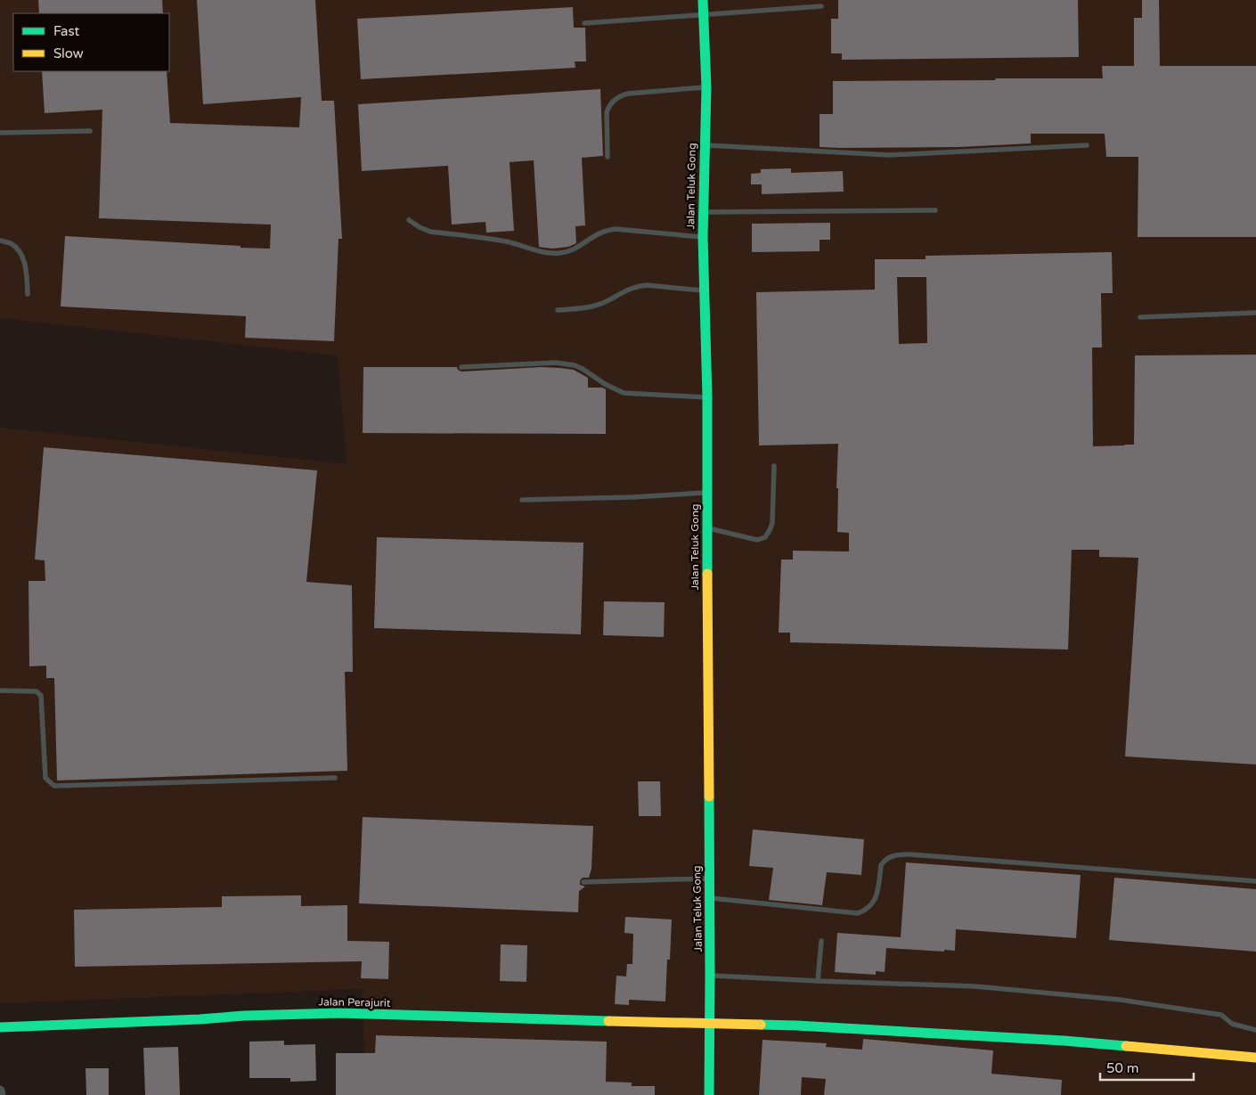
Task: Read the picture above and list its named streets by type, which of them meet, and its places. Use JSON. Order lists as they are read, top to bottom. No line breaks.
{"streets":{"street":["Jalan Teluk Gong","Jalan Perajurit"]},"crossings":[["Jalan Teluk Gong","Jalan Perajurit"]],"legend":["Fast","Slow"],"scale_bar":"50 m"}
